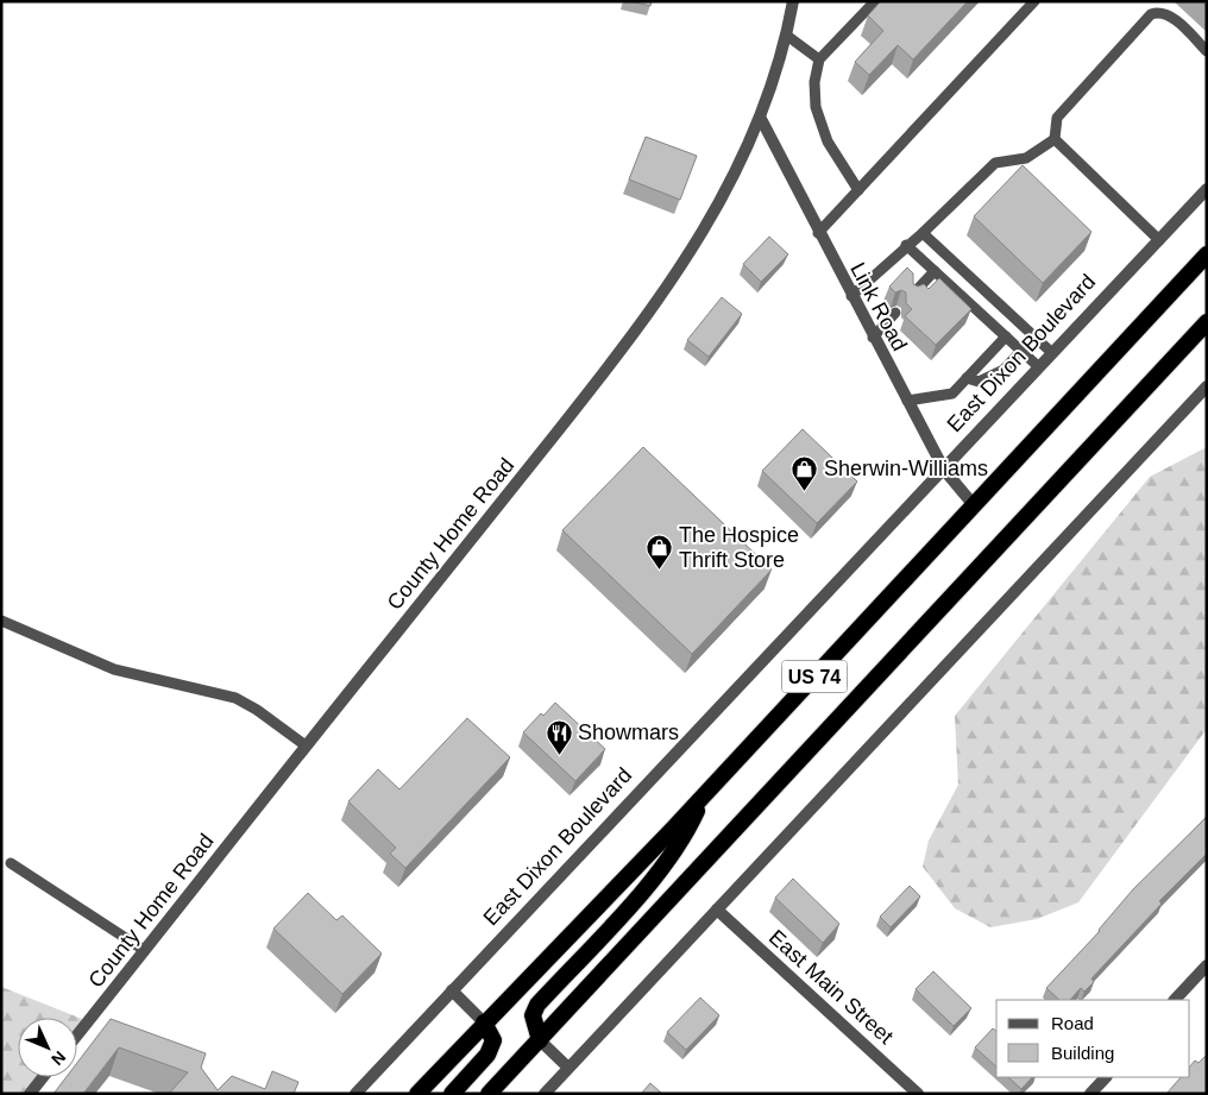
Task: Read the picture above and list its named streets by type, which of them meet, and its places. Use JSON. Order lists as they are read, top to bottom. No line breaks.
{"streets":{"highway":["US 74"],"street":["Link Road","East Dixon Boulevard","County Home Road","East Main Street"]},"crossings":[["Link Road","East Dixon Boulevard"],["Link Road","County Home Road"],["Link Road","US 74"]],"places":{"shop":["Sherwin-Williams","The Hospice Thrift Store"],"restaurant":["Showmars"]},"legend":["Road","Building"],"north":"bottom right"}
